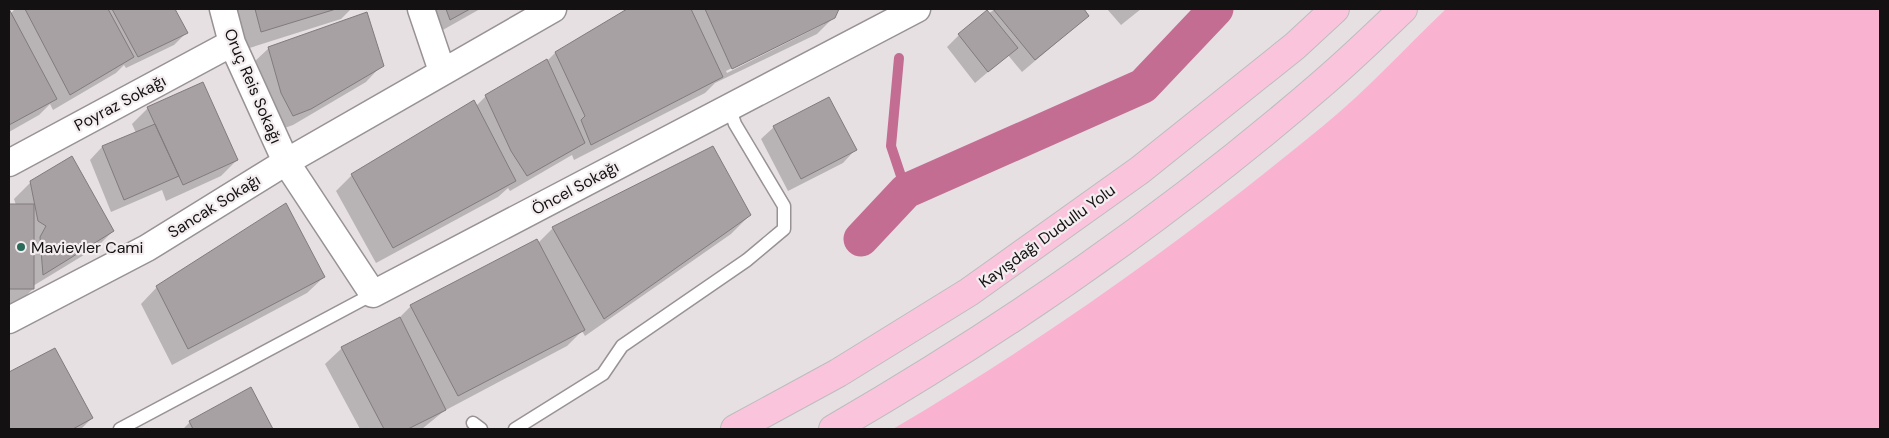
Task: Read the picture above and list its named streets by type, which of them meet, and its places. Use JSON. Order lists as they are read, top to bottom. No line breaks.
{"streets":{"main road":["Kayışdağı Dudullu Yolu"],"street":["Oruç Reis Sokağı","Poyraz Sokağı","Öncel Sokağı","Sancak Sokağı"]},"crossings":[["Oruç Reis Sokağı","Poyraz Sokağı"],["Oruç Reis Sokağı","Sancak Sokağı"]],"places":["Mavievler Cami"]}
